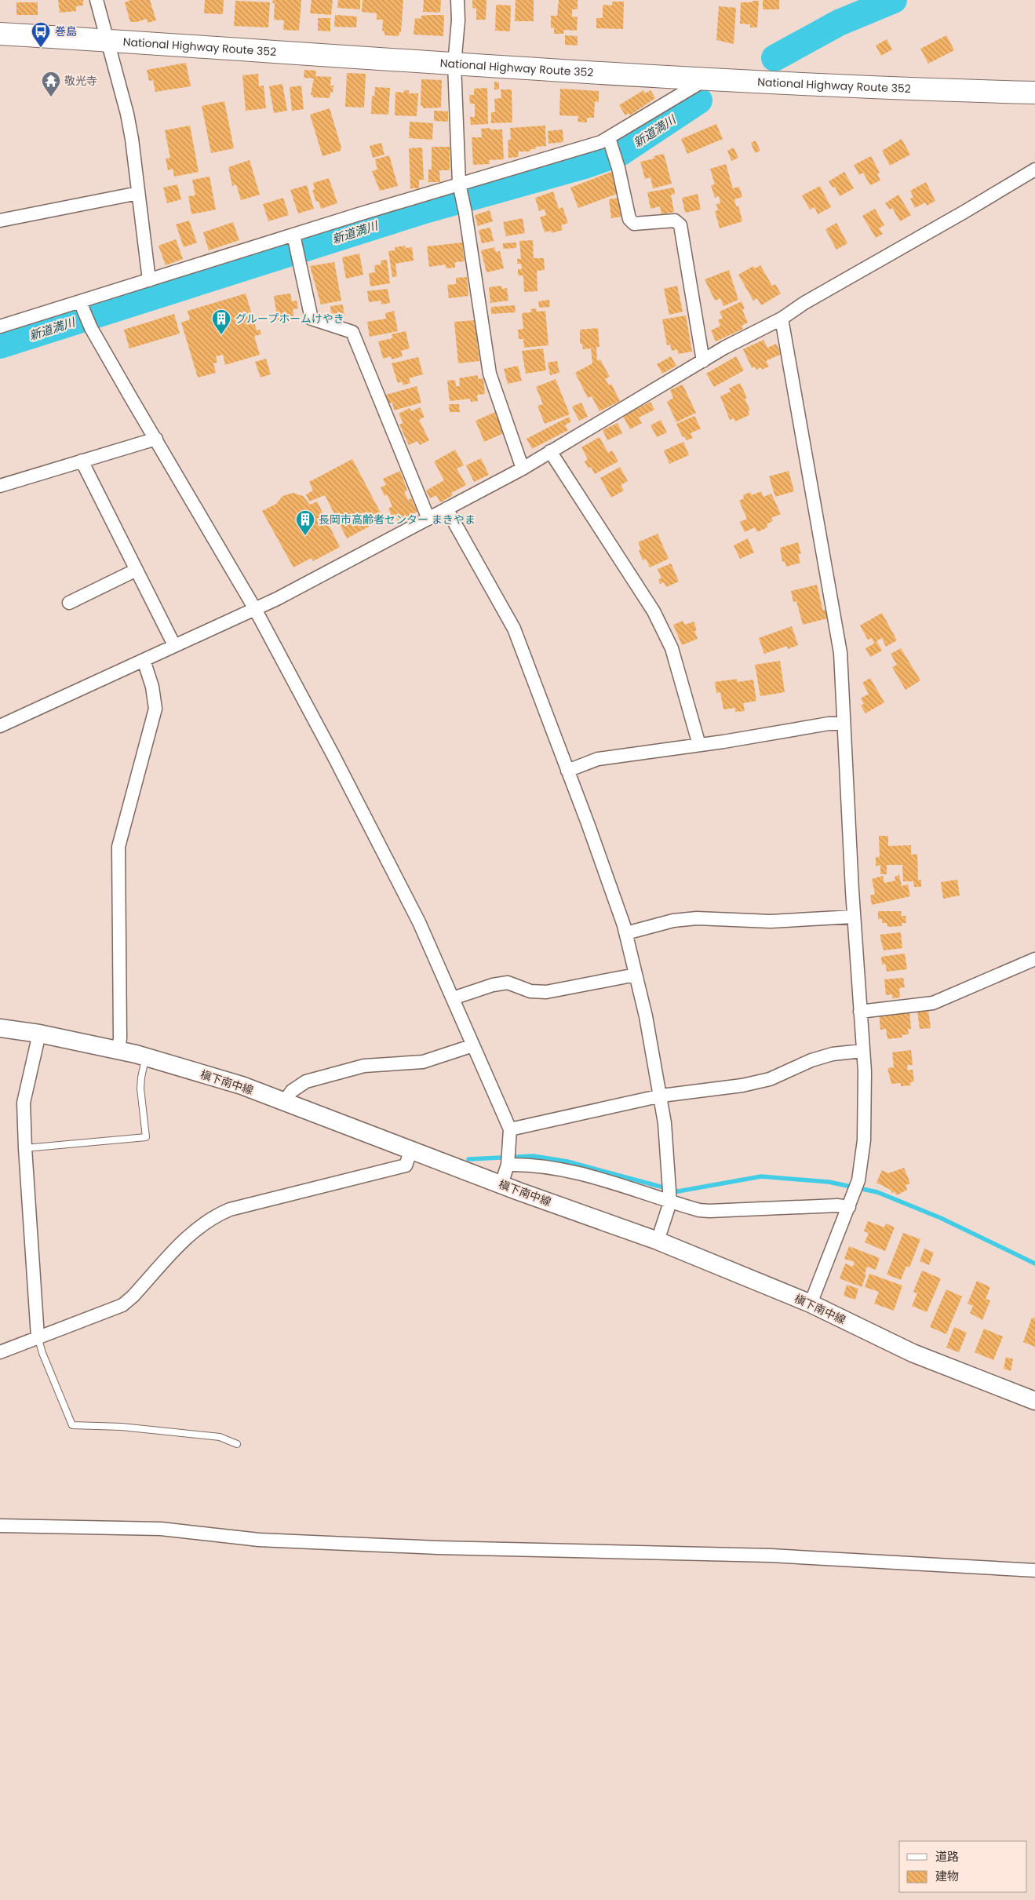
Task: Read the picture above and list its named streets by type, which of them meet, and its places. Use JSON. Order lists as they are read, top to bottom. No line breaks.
{"streets":{"highway":["National Highway Route 352"],"main road":["槇下南中線"]},"water":["新道満川"],"places":{"bus stop":["巻島"],"temple":["敬光寺"],"building":["グループホームけやき","長岡市高齢者センター まきやま"]},"legend":["道路","建物"]}
